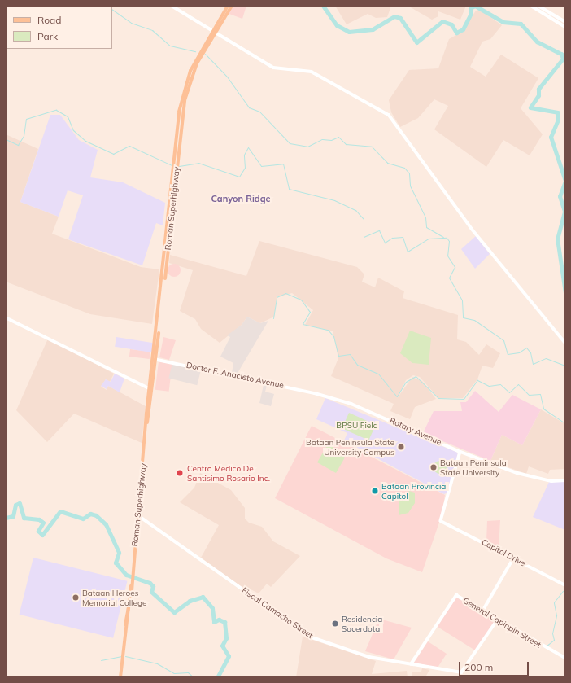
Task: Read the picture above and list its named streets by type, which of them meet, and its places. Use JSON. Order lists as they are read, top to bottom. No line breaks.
{"streets":{"main road":["Roman Superhighway"],"street":["Doctor F. Anacleto Avenue","Rotary Avenue","Capitol Drive","Fiscal Camacho Street","General Capinpin Street"]},"crossings":[["Roman Superhighway","Doctor F. Anacleto Avenue"],["Roman Superhighway","Fiscal Camacho Street"],["Doctor F. Anacleto Avenue","Rotary Avenue"],["Rotary Avenue","Capitol Drive"],["Fiscal Camacho Street","General Capinpin Street"]],"districts":["Canyon Ridge"],"parks":["BPSU Field"],"places":["Bataan Peninsula State University Campus","Bataan Peninsula State University","Centro Medico De Santisimo Rosario Inc.","Bataan Provincial Capitol","Bataan Heroes Memorial College","Residencia Sacerdotal"],"legend":["Road","Park"],"scale_bar":"200 m"}
